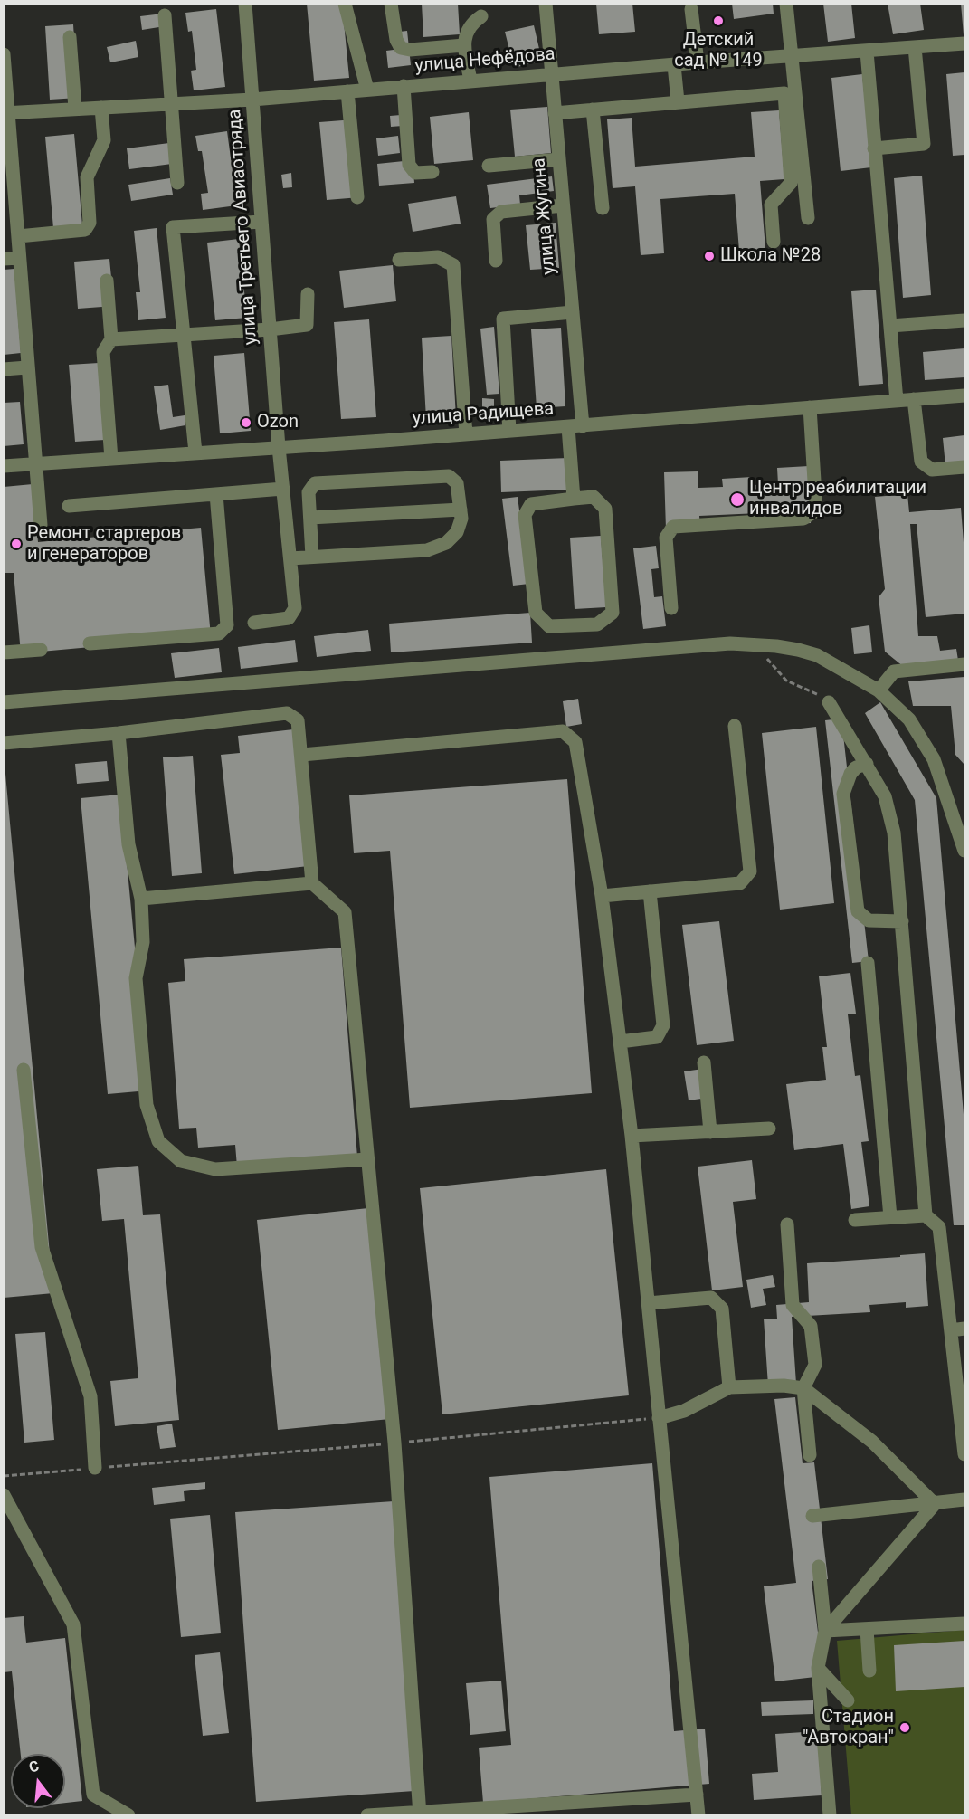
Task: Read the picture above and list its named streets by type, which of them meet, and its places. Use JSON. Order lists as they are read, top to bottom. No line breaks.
{"streets":{"street":["улица Нефёдова","улица Жугина","улица Третьего Авиаотряда","улица Радищева"]},"crossings":[["улица Нефёдова","улица Жугина"],["улица Нефёдова","улица Третьего Авиаотряда"],["улица Жугина","улица Радищева"],["улица Третьего Авиаотряда","улица Радищева"]],"places":["Детский сад № 149","Школа №28","Ozon","Центр реабилитации инвалидов","Ремонт стартеров и генераторов","Стадион \"Автокран\""],"north":"top"}
